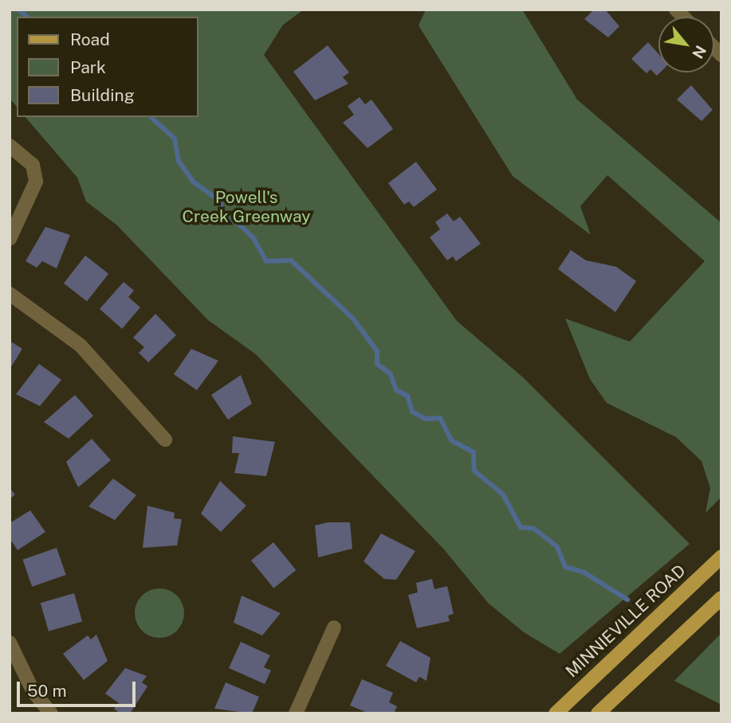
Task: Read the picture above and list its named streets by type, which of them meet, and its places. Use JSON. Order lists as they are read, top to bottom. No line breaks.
{"streets":{"main road":["MINNIEVILLE ROAD"]},"parks":["Powell's Creek Greenway"],"legend":["Road","Park","Building"],"scale_bar":"50 m","north":"bottom right"}
